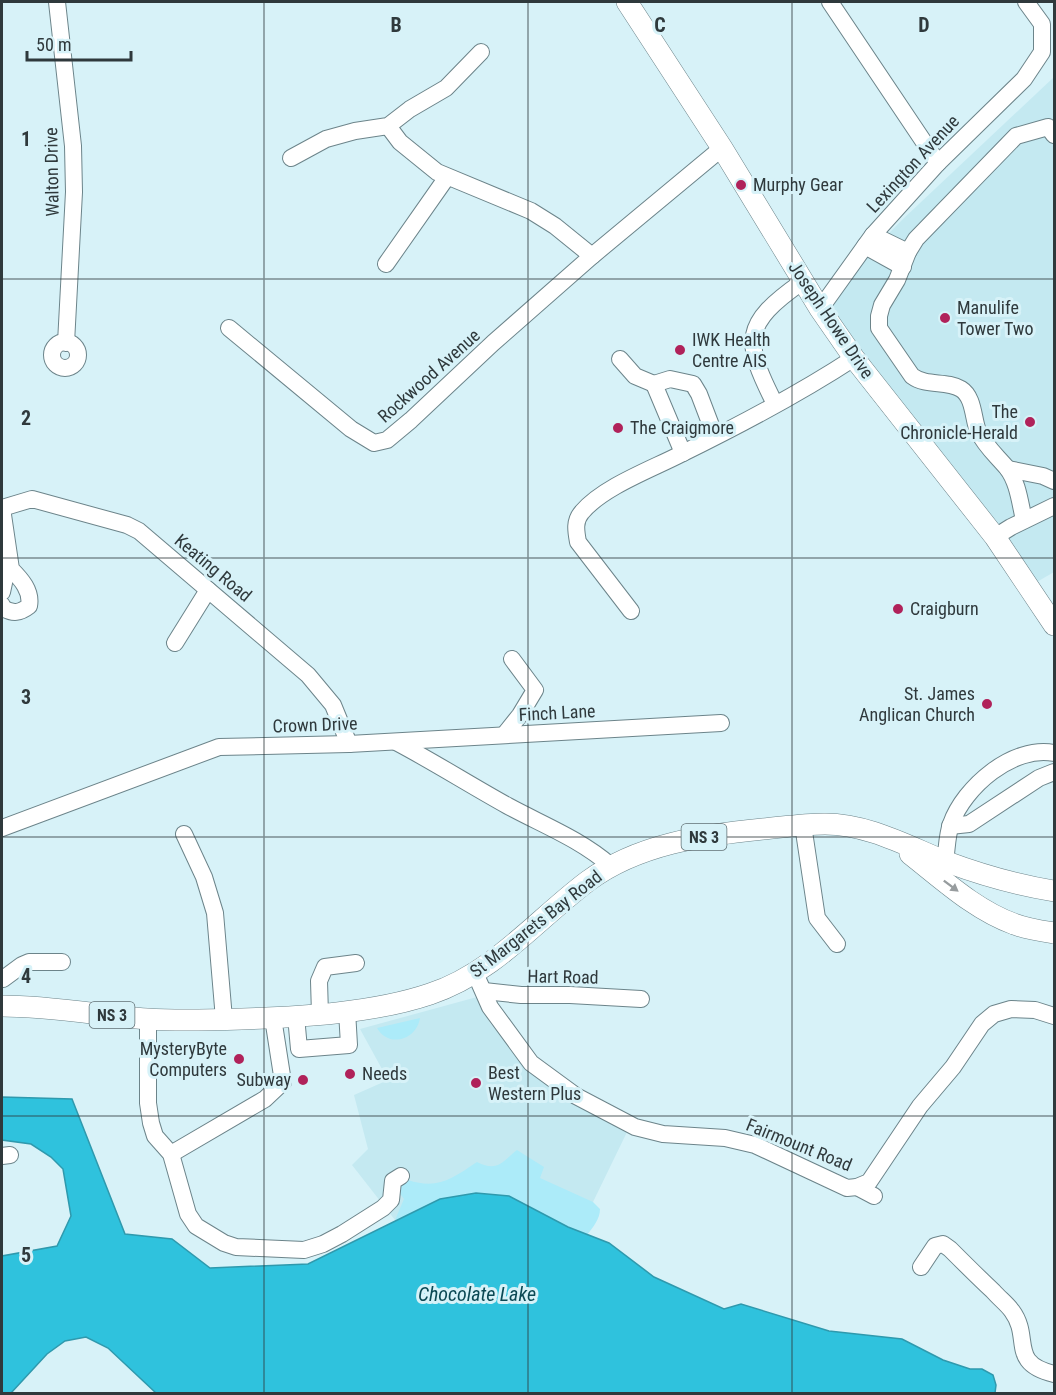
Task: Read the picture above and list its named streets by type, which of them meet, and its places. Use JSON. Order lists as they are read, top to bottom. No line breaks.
{"streets":{"main road":["Joseph Howe Drive","NS 3","St Margarets Bay Road"],"street":["Lexington Avenue","Walton Drive","Rockwood Avenue","Keating Road","Finch Lane","Crown Drive","Hart Road","Fairmount Road"]},"crossings":[["Lexington Avenue","Joseph Howe Drive"],["Joseph Howe Drive","Rockwood Avenue"],["Keating Road","Crown Drive"],["Finch Lane","Crown Drive"],["St Margarets Bay Road","Hart Road"],["St Margarets Bay Road","Fairmount Road"],["Hart Road","Fairmount Road"]],"water":["Chocolate Lake"],"places":["Murphy Gear","Manulife Tower Two","IWK Health Centre AIS","The Chronicle-Herald","The Craigmore","Craigburn","St. James Anglican Church","MysteryByte Computers","Needs","Subway","Best Western Plus"],"scale_bar":"50 m","grid":{"columns":["B","C","D"],"rows":["1","2","3","4","5"]}}
